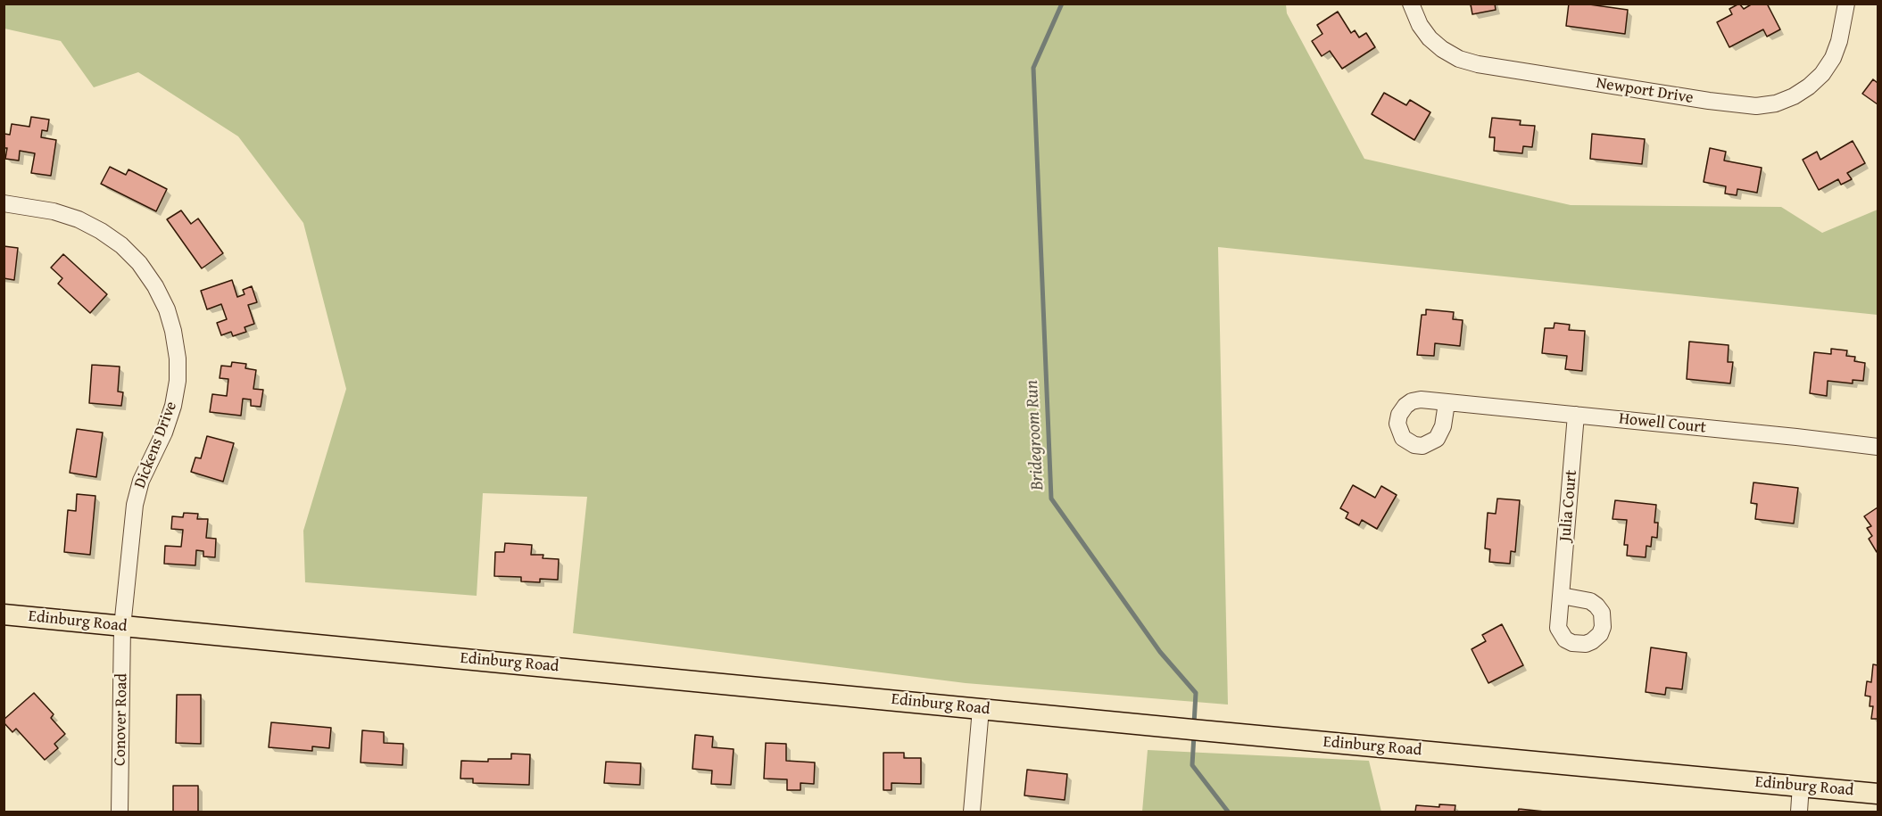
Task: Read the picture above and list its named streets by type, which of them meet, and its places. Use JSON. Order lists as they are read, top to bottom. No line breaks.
{"streets":{"main road":["Edinburg Road"],"street":["Newport Drive","Howell Court","Dickens Drive","Julia Court","Conover Road"]},"crossings":[["Howell Court","Julia Court"],["Dickens Drive","Edinburg Road"],["Dickens Drive","Conover Road"],["Edinburg Road","Conover Road"]],"water":["Bridegroom Run"]}
